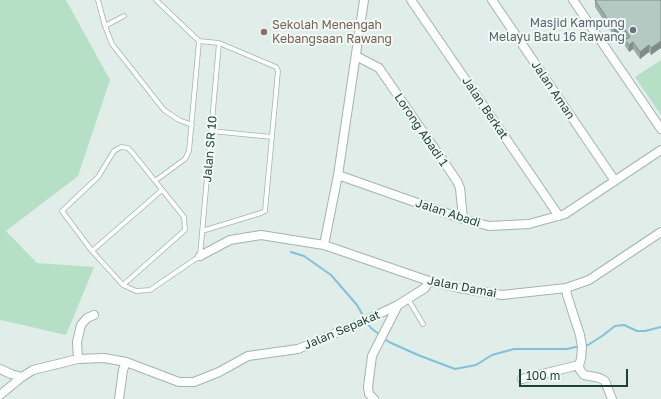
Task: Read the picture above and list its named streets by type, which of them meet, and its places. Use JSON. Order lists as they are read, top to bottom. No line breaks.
{"streets":{"street":["Jalan Aman","Jalan Berkat","Lorong Abadi 1","Jalan Abadi","Jalan Damai","Jalan Sepakat"],"lane":["Jalan SR 10"]},"crossings":[["Jalan Aman","Jalan Abadi"],["Jalan Berkat","Jalan Abadi"],["Lorong Abadi 1","Jalan Abadi"],["Jalan SR 10","Jalan Damai"],["Jalan Damai","Jalan Sepakat"]],"places":["Masjid Kampung Melayu Batu 16 Rawang","Sekolah Menengah Kebangsaan Rawang"],"scale_bar":"100 m"}
